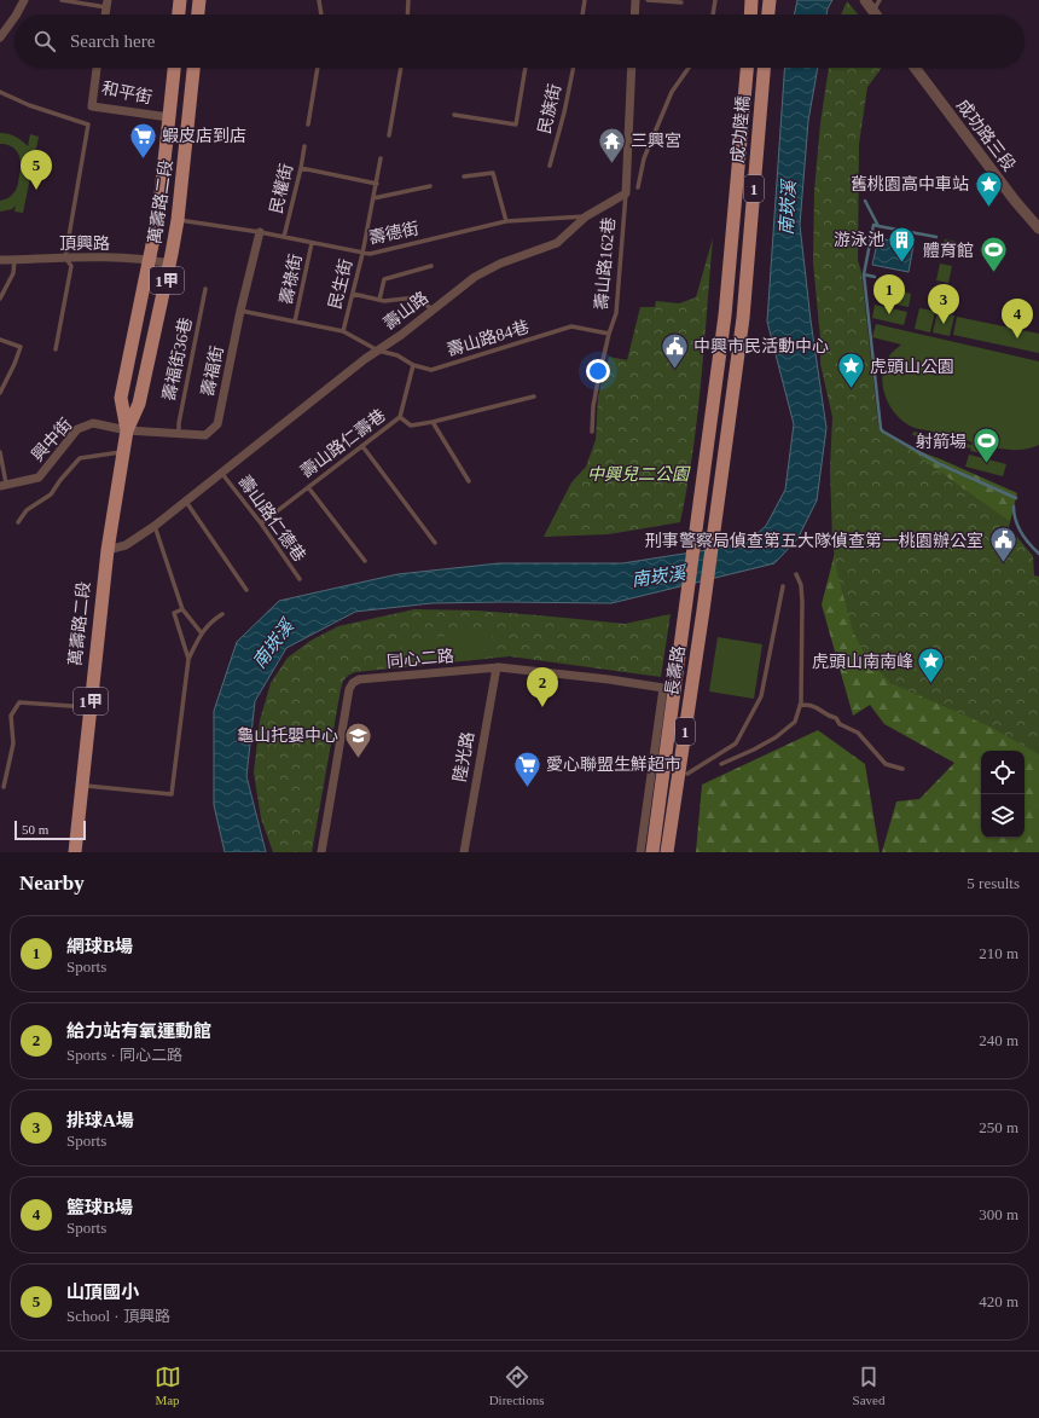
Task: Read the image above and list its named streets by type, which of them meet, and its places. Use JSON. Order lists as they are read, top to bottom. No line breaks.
{"streets":{"main road":["成功陸橋","1","萬壽路二段","1甲","長壽路"],"street":["和平街","成功路三段","頂興路","壽山路","壽福街","興中街","同心二路","陸光路"],"lane":["民族街","民權街","壽德街","壽山路162巷","壽祿街","民生街","壽山路84巷","壽福街36巷","壽山路仁壽巷","壽山路仁德巷"]},"crossings":[["和平街","萬壽路二段"],["成功陸橋","長壽路"],["民權街","壽德街"],["萬壽路二段","壽德街"],["萬壽路二段","頂興路"],["萬壽路二段","壽山路"],["萬壽路二段","壽福街"],["萬壽路二段","興中街"],["壽德街","壽祿街"],["壽德街","民生街"],["壽德街","壽山路"],["壽德街","壽福街"],["壽山路162巷","壽山路"],["壽山路162巷","壽山路84巷"],["壽祿街","壽山路84巷"],["民生街","壽山路84巷"],["壽山路","壽山路84巷"],["壽山路","壽山路仁德巷"],["壽山路84巷","壽福街"],["壽福街36巷","壽福街"],["壽福街","興中街"],["壽山路仁壽巷","壽山路仁德巷"],["同心二路","長壽路"],["同心二路","陸光路"]],"water":["南崁溪"],"parks":["中興兒二公園"],"places":{"supermarket":["蝦皮店到店","愛心聯盟生鮮超市"],"temple":["三興宮"],"place":["舊桃園高中車站","虎頭山公園","虎頭山南南峰"],"building":["游泳池"],"sports":["體育館","射箭場"],"public building":["中興市民活動中心","刑事警察局偵查第五大隊偵查第一桃園辦公室"],"school or university":["龜山托嬰中心"]},"scale_bar":"50 m","page":{"search":"Search here","pins":["5","1","3","4","2"],"scale":"50 m","heading":["Nearby","5 results"],"list":[{"mark":"1","name":"網球B場","note":"Sports","value":"210 m"},{"mark":"2","name":"給力站有氧運動館","note":"Sports · 同心二路","value":"240 m"},{"mark":"3","name":"排球A場","note":"Sports","value":"250 m"},{"mark":"4","name":"籃球B場","note":"Sports","value":"300 m"},{"mark":"5","name":"山頂國小","note":"School · 頂興路","value":"420 m"}],"nav":["Map","Directions","Saved"]}}
